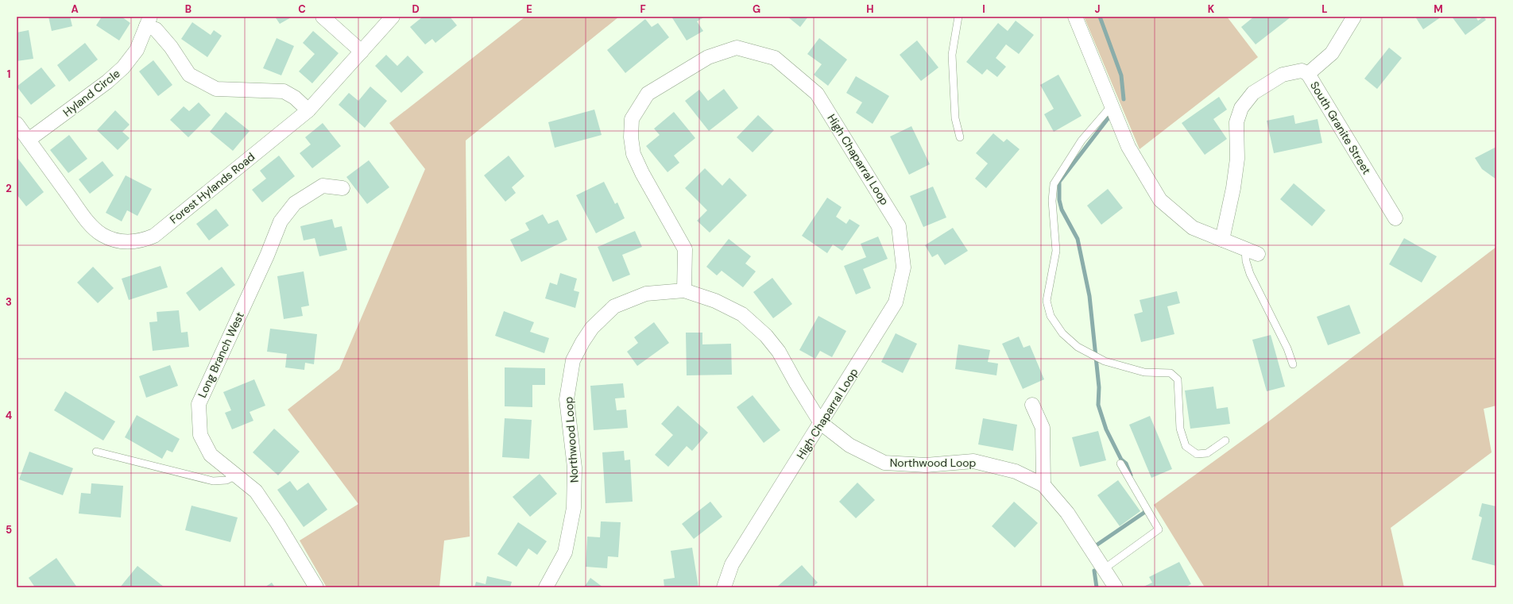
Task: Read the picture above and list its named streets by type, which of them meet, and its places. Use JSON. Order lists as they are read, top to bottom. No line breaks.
{"streets":{"street":["Hyland Circle","South Granite Street","High Chaparral Loop","Forest Hylands Road","Long Branch West","Northwood Loop"]},"crossings":[["Hyland Circle","Forest Hylands Road"],["High Chaparral Loop","Northwood Loop"]],"grid":{"columns":["A","B","C","D","E","F","G","H","I","J","K","L","M"],"rows":["1","2","3","4","5"]}}
